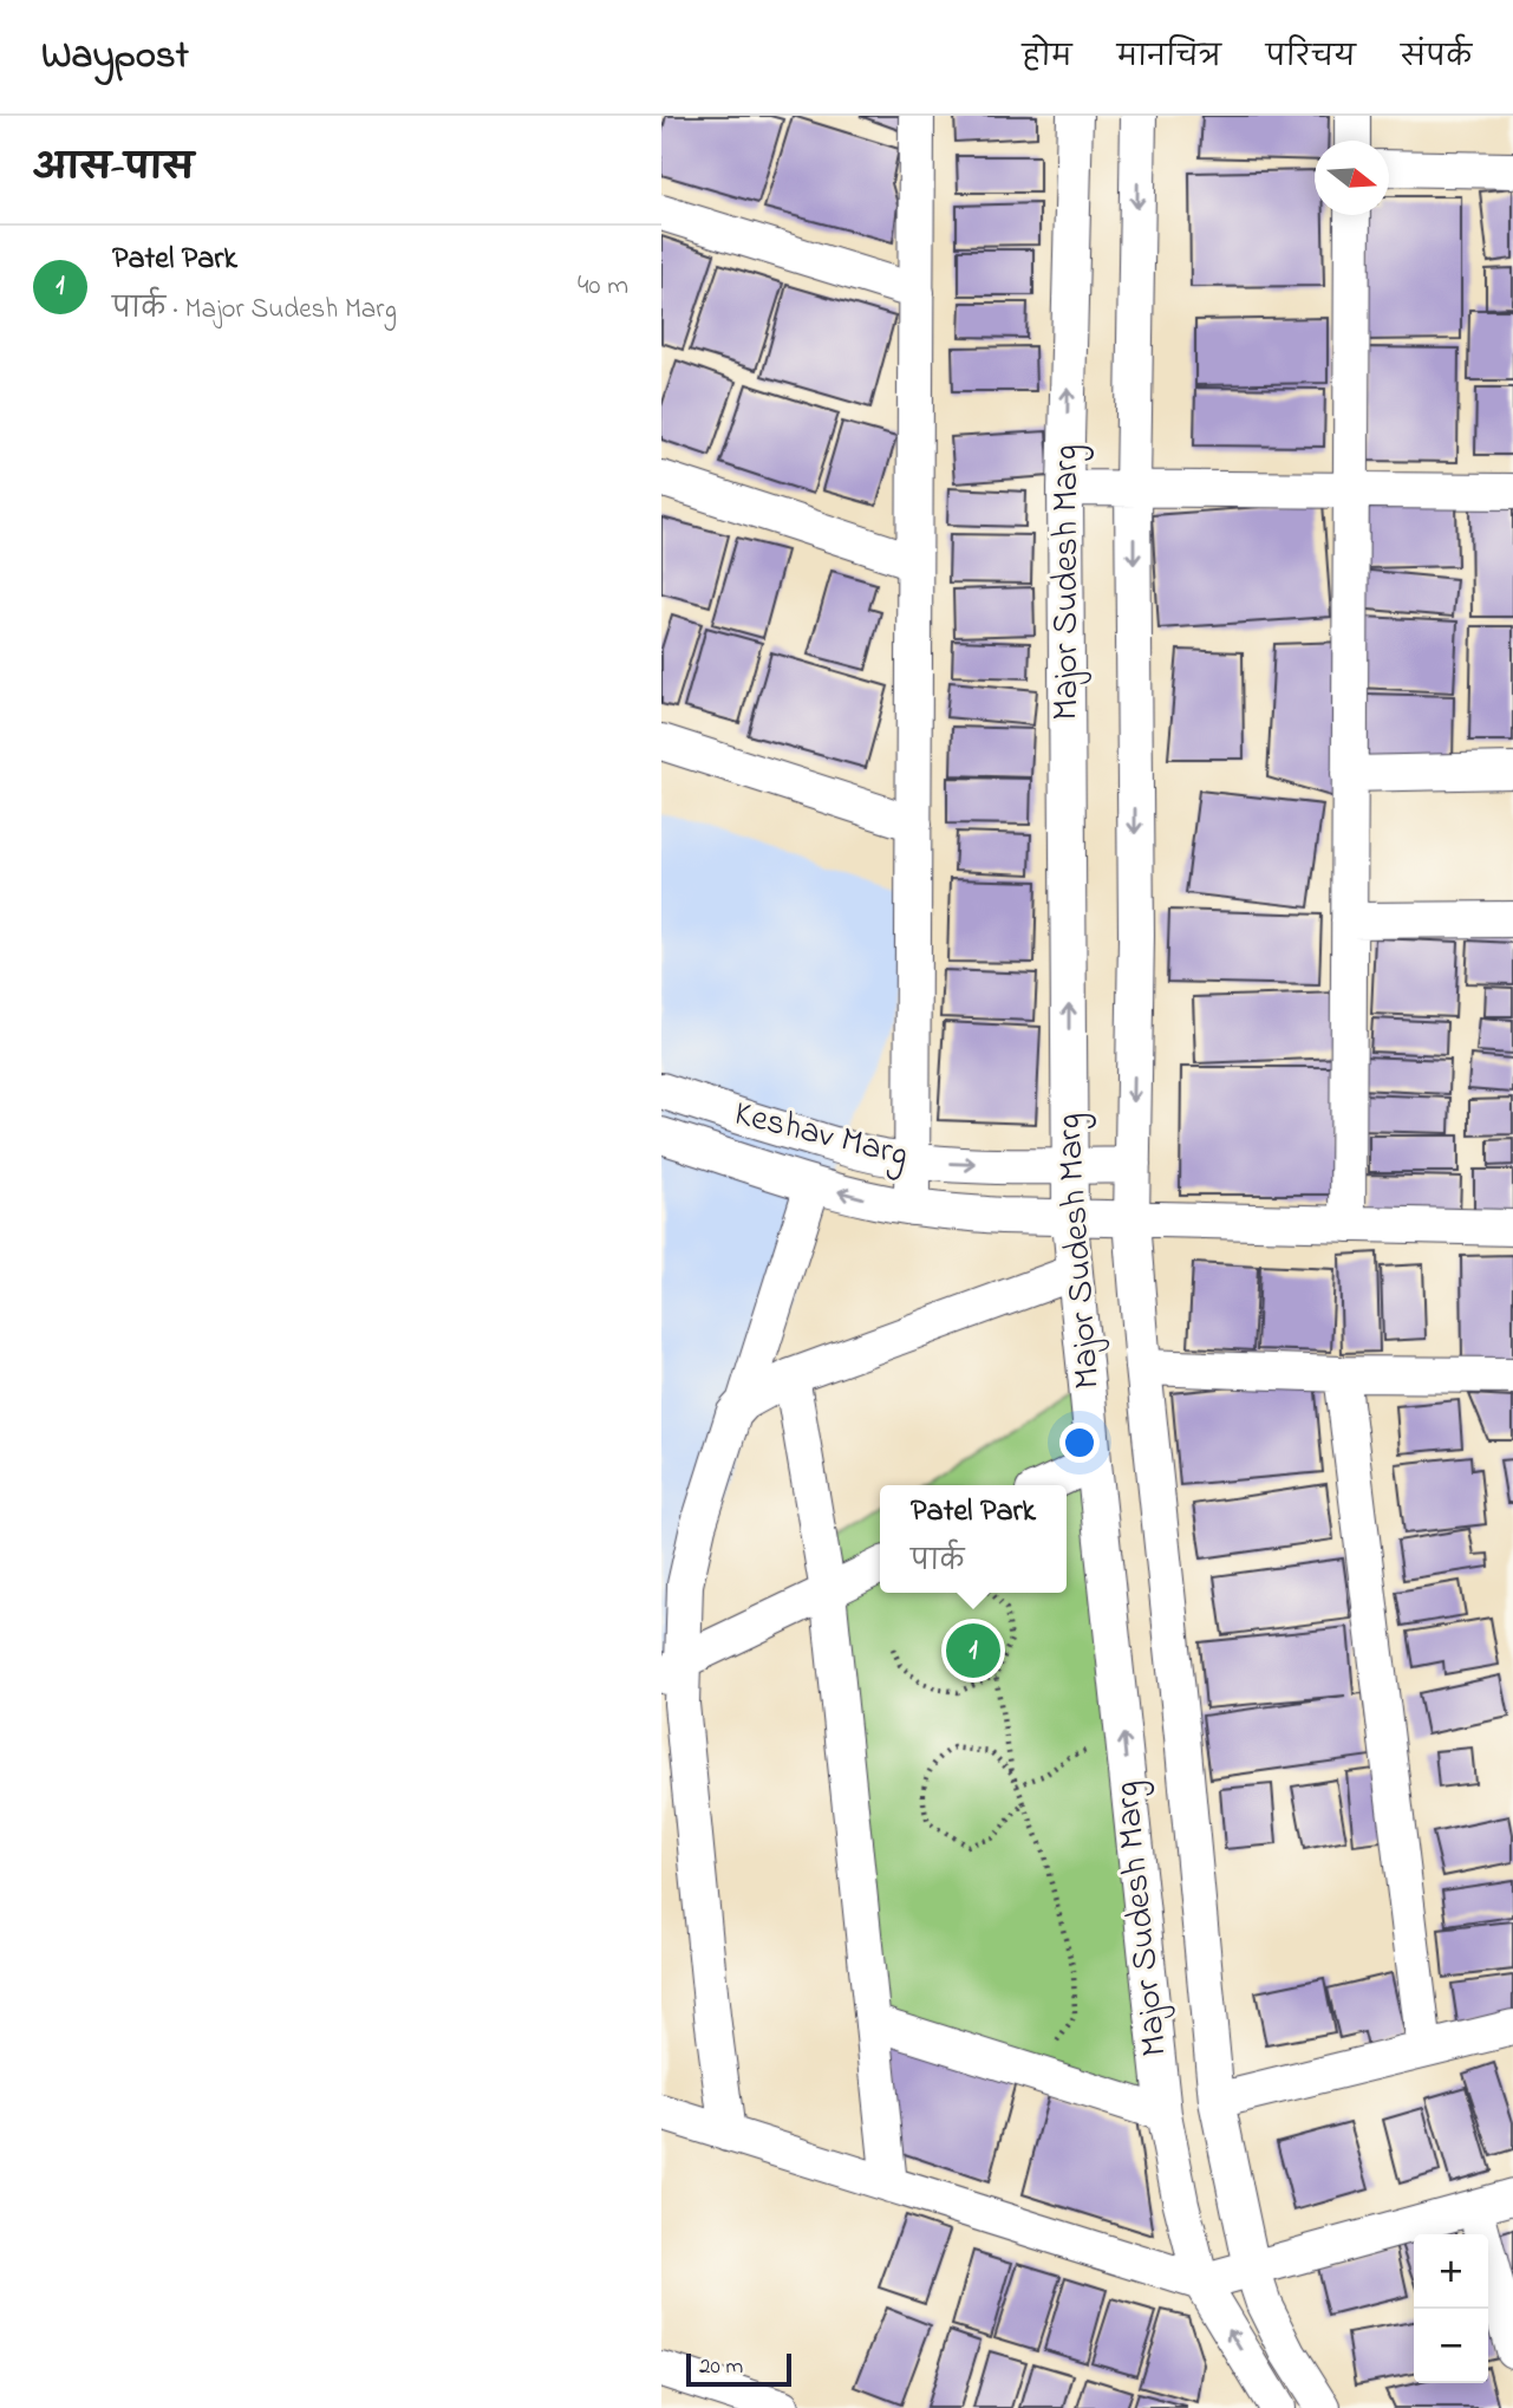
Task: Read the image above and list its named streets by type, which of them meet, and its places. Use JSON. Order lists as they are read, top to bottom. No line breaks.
{"streets":{"street":["Major Sudesh Marg","Keshav Marg"]},"crossings":[["Major Sudesh Marg","Keshav Marg"]],"scale_bar":"20 m","north":"right","page":{"header":"Waypost","nav":["होम","मानचित्र","परिचय","संपर्क"],"heading":"आस-पास","list":[{"mark":"1","name":"Patel Park","note":"पार्क · Major Sudesh Marg","value":"40 m"}],"popup":["Patel Park","पार्क"],"pins":"1","map_buttons":["+","−"],"scale":"20 m"}}
